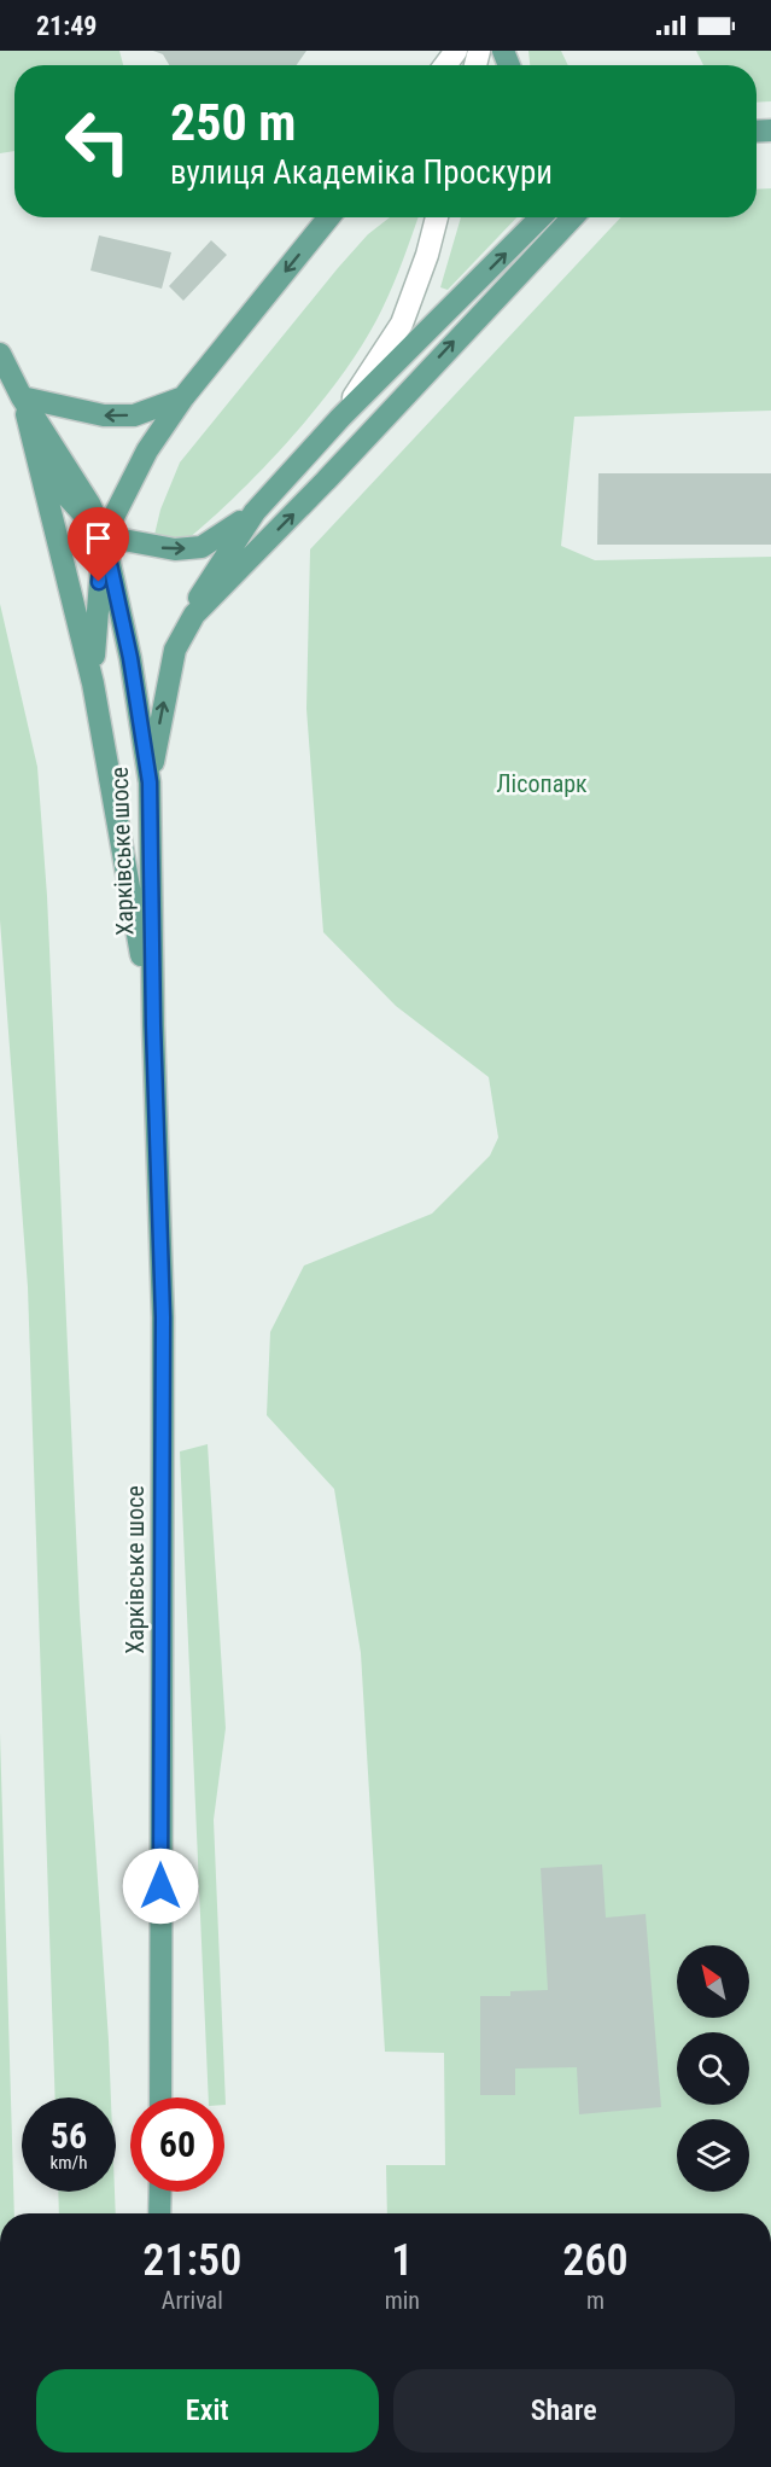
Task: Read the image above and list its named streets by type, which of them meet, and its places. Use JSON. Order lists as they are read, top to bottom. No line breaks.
{"streets":{"main road":["Харківське шосе"]},"parks":["Лісопарк"],"north":"top left","page":{"status":"21:49","turn":["250 m","вулиця Академіка Проскури"],"speed":"56 km/h","limit":"60","eta":["21:50","Arrival","1","min","260","m"],"buttons":["Exit","Share"]}}
